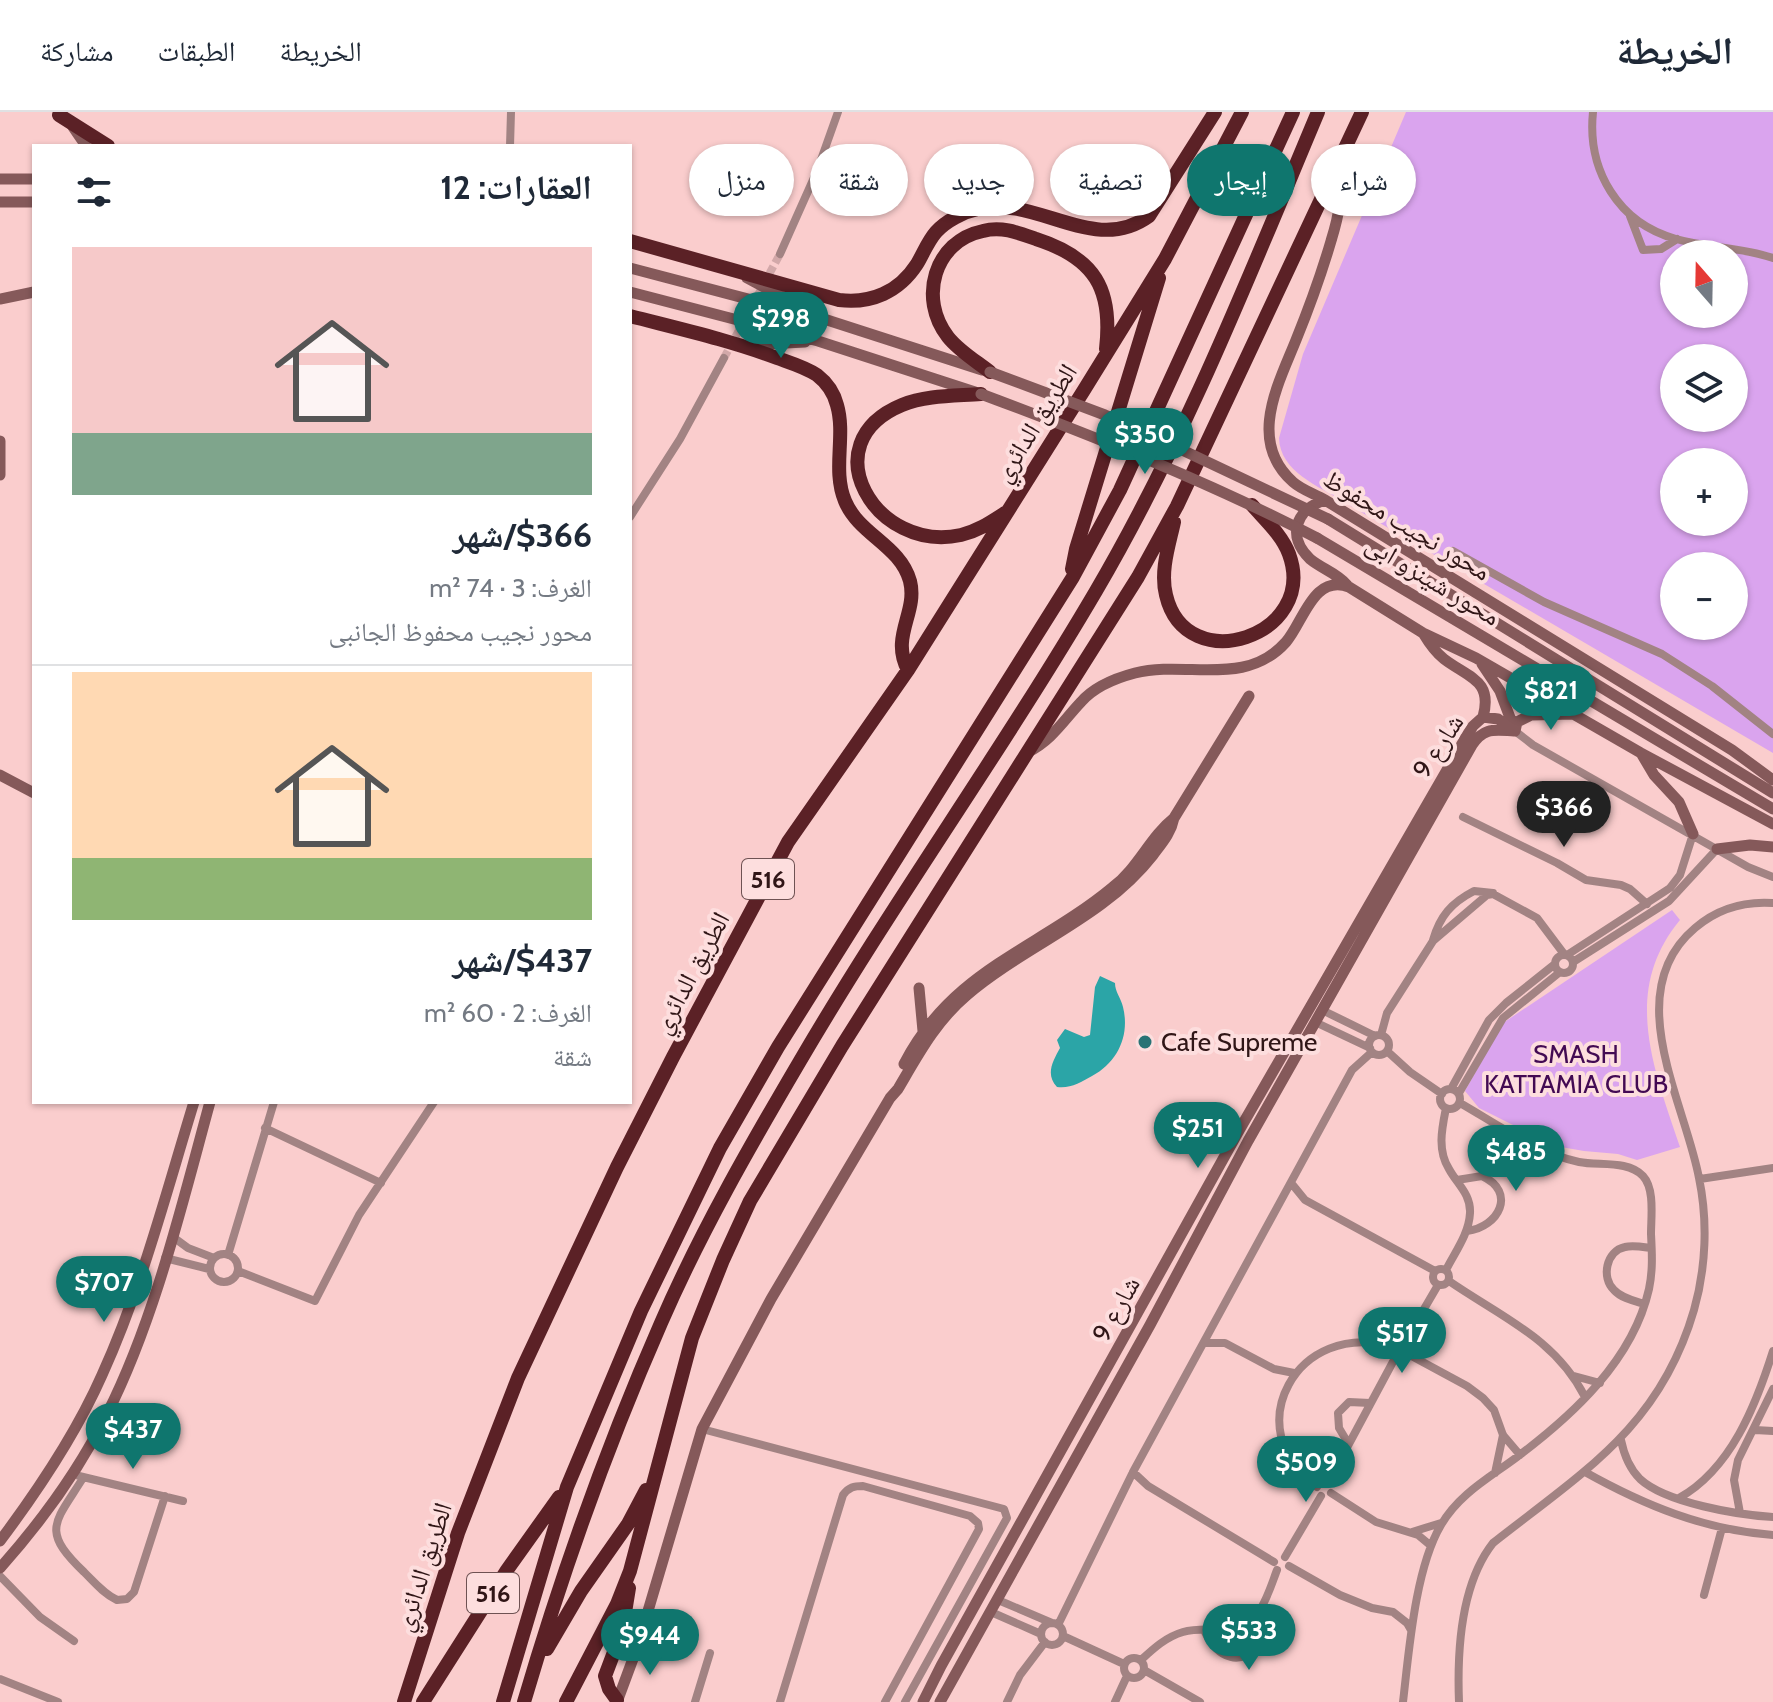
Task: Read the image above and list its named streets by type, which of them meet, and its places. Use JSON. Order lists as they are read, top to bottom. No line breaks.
{"streets":{"highway":["الطريق الدائري","516"],"street":["محور نجيب محفوظ","محور شينزو ابى","شارع 9"]},"parks":["SMASH KATTAMIA CLUB"],"places":["Cafe Supreme"],"north":"top","page":{"header":"الخريطة","nav":["الخريطة","الطبقات","مشاركة"],"chip":["شراء","إيجار","تصفية","جديد","شقة","منزل"],"heading":"العقارات: 12","map_buttons":["+","−"],"list":[{"name":"$366/شهر","note":"الغرف: 3 · 74 m² · محور نجيب محفوظ الجانبى"},{"name":"$437/شهر","note":"الغرف: 2 · 60 m² · شقة"}],"price":["$298","$350","$821","$366","$251","$485","$707","$517","$437","$509","$533","$944"]}}
